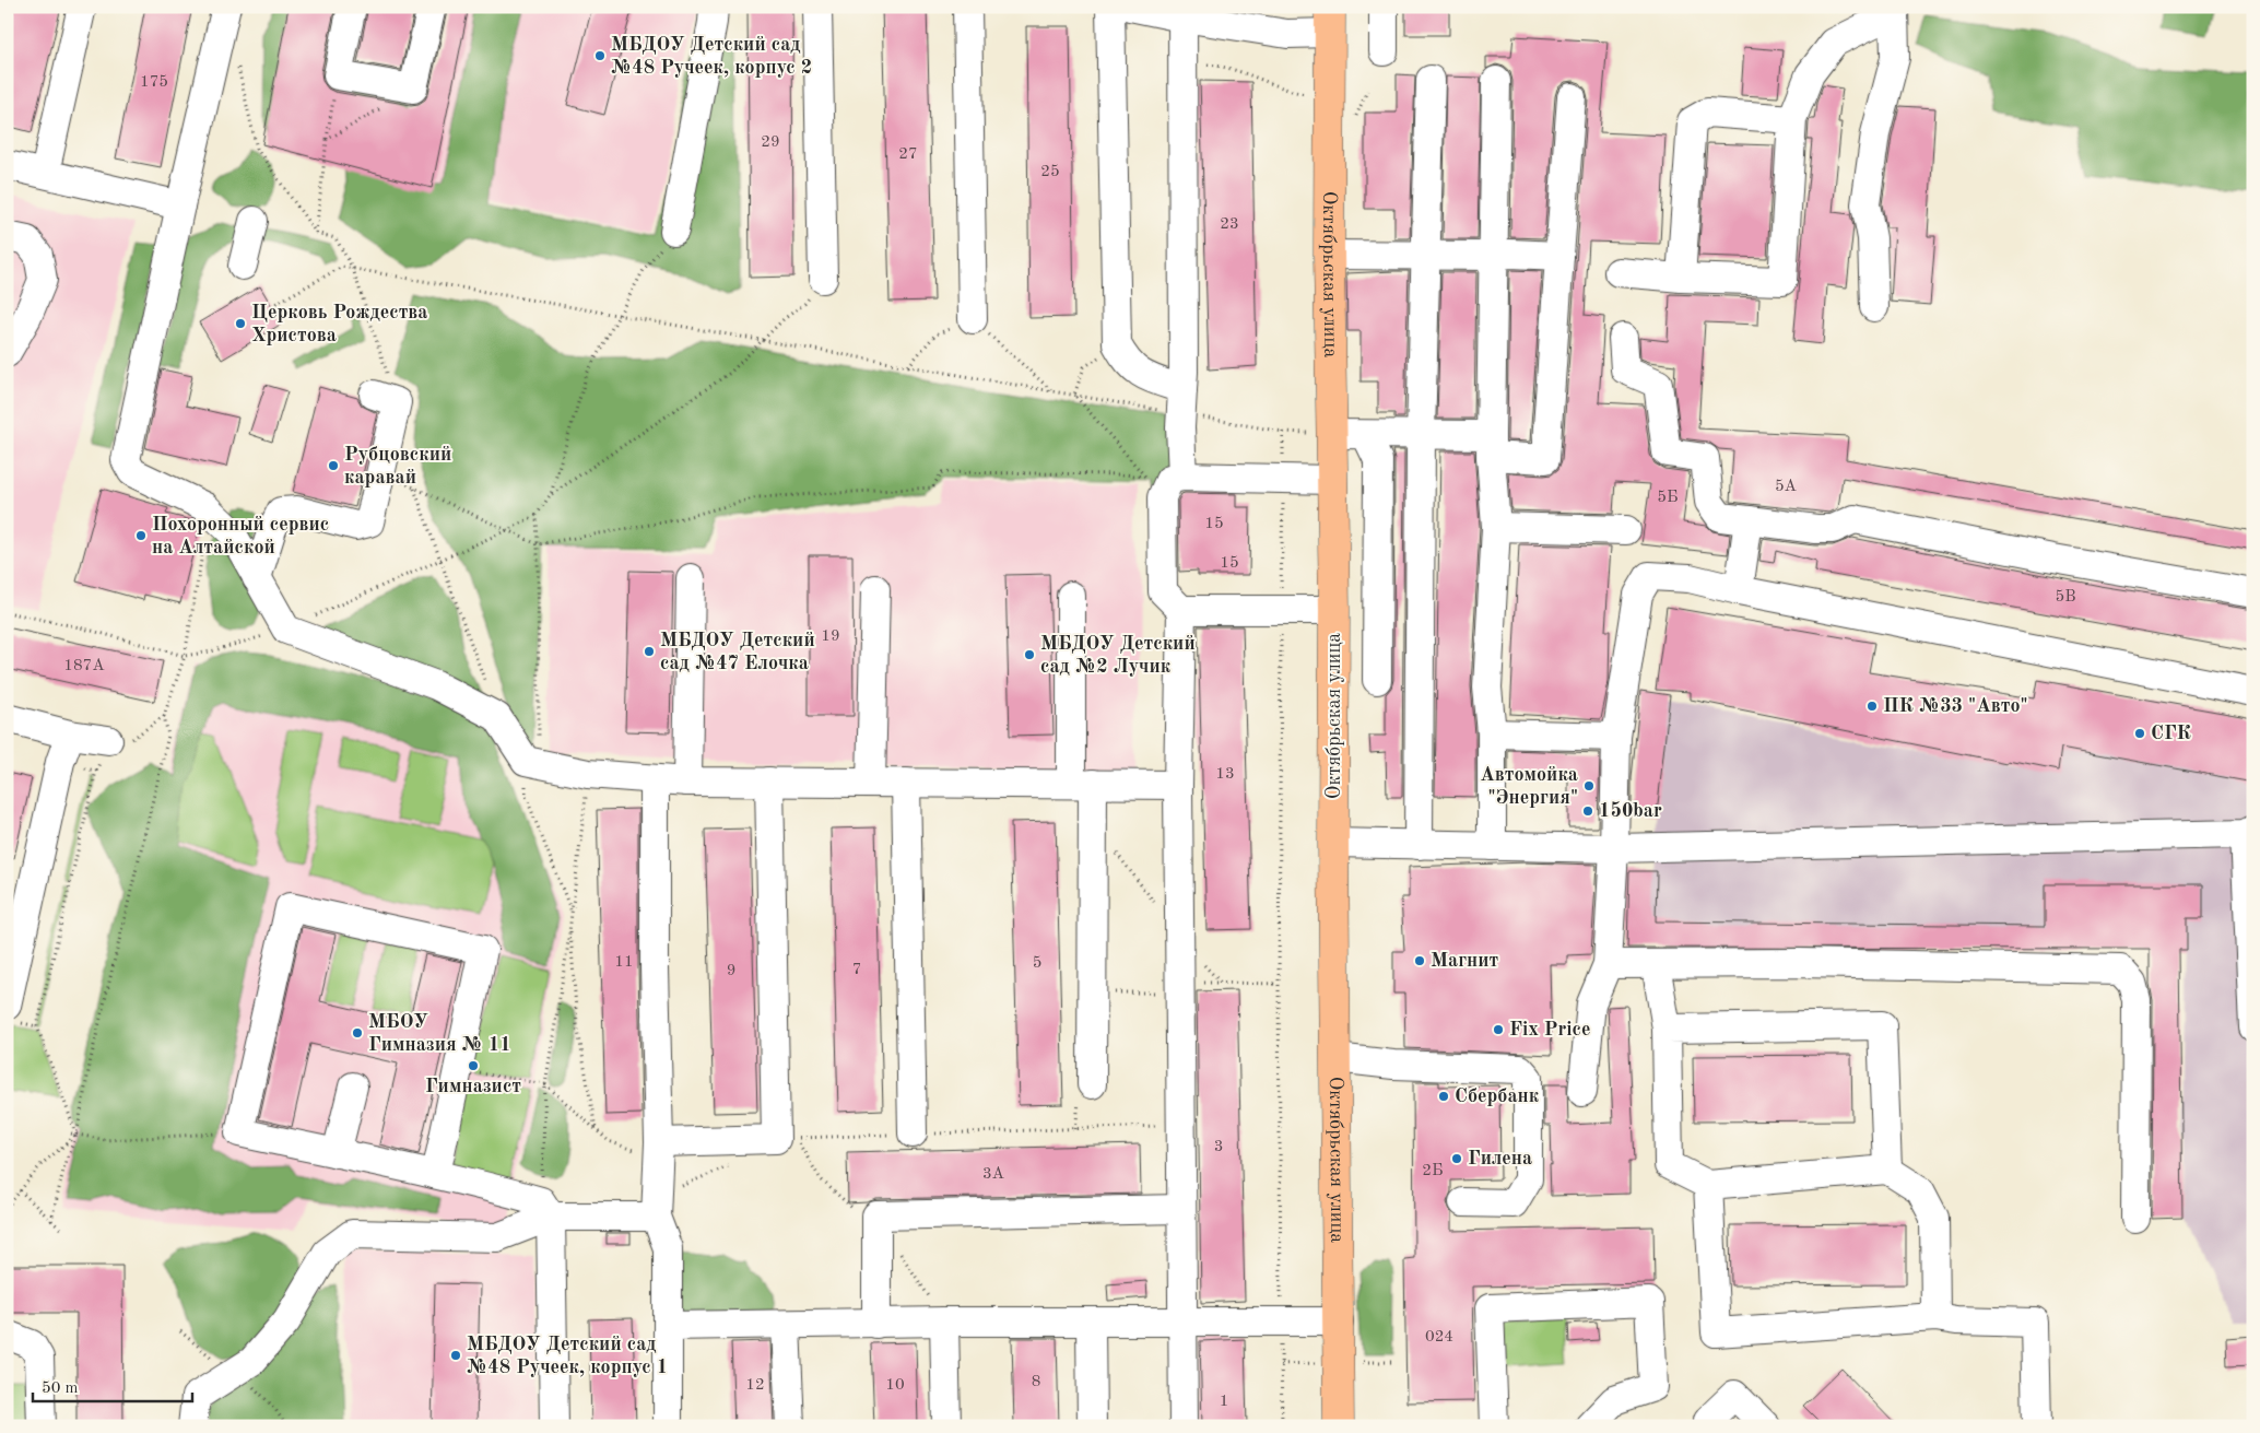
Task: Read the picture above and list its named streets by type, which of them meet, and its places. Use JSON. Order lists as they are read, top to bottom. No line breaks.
{"streets":{"main road":["Октябрьская улица"]},"places":["МБДОУ Детский сад №48 Ручеек, корпус 2","Церковь Рождества Христова","Рубцовский каравай","Похоронный сервис на Алтайской","МБДОУ Детский сад №47 Елочка","МБДОУ Детский сад №2 Лучик","ПК №33 \"Авто\"","СГК","Автомойка \"Энергия\"","150bar","Магнит","Fix Price","МБОУ Гимназия № 11","Гимназист","Сбербанк","Гилена","МБДОУ Детский сад №48 Ручеек, корпус 1"],"house_numbers":["175","29","27","25","23","5А","5Б","15","15","5В","19","187А","13","11","5","7","9","3","2Б","3А","024","8","12","10","1"],"scale_bar":"50 m"}
